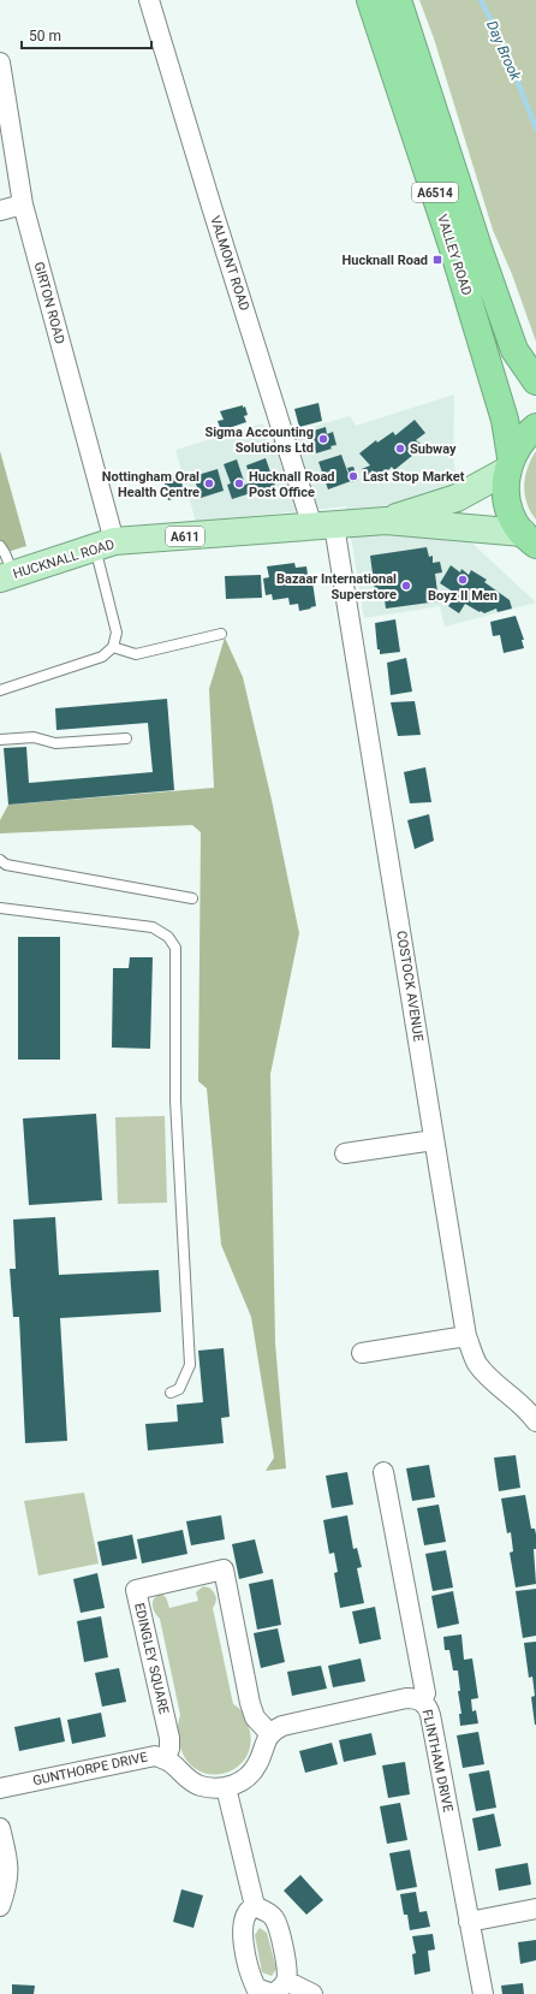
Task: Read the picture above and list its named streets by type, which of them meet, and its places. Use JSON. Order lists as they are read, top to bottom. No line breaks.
{"streets":{"highway":["A6514","VALLEY ROAD"],"main road":["A611","HUCKNALL ROAD"],"street":["VALMONT ROAD","GIRTON ROAD","COSTOCK AVENUE","EDINGLEY SQUARE","FLINTHAM DRIVE","GUNTHORPE DRIVE"]},"crossings":[["VALLEY ROAD","HUCKNALL ROAD"],["VALMONT ROAD","HUCKNALL ROAD"],["VALMONT ROAD","COSTOCK AVENUE"],["GIRTON ROAD","HUCKNALL ROAD"],["HUCKNALL ROAD","COSTOCK AVENUE"],["EDINGLEY SQUARE","GUNTHORPE DRIVE"]],"water":["Day Brook"],"places":{"transit":["Hucknall Road"],"other":["Sigma Accounting Solutions Ltd","Subway","Last Stop Market","Nottingham Oral Health Centre","Hucknall Road Post Office","Boyz II Men","Bazaar International Superstore"]},"scale_bar":"50 m"}
